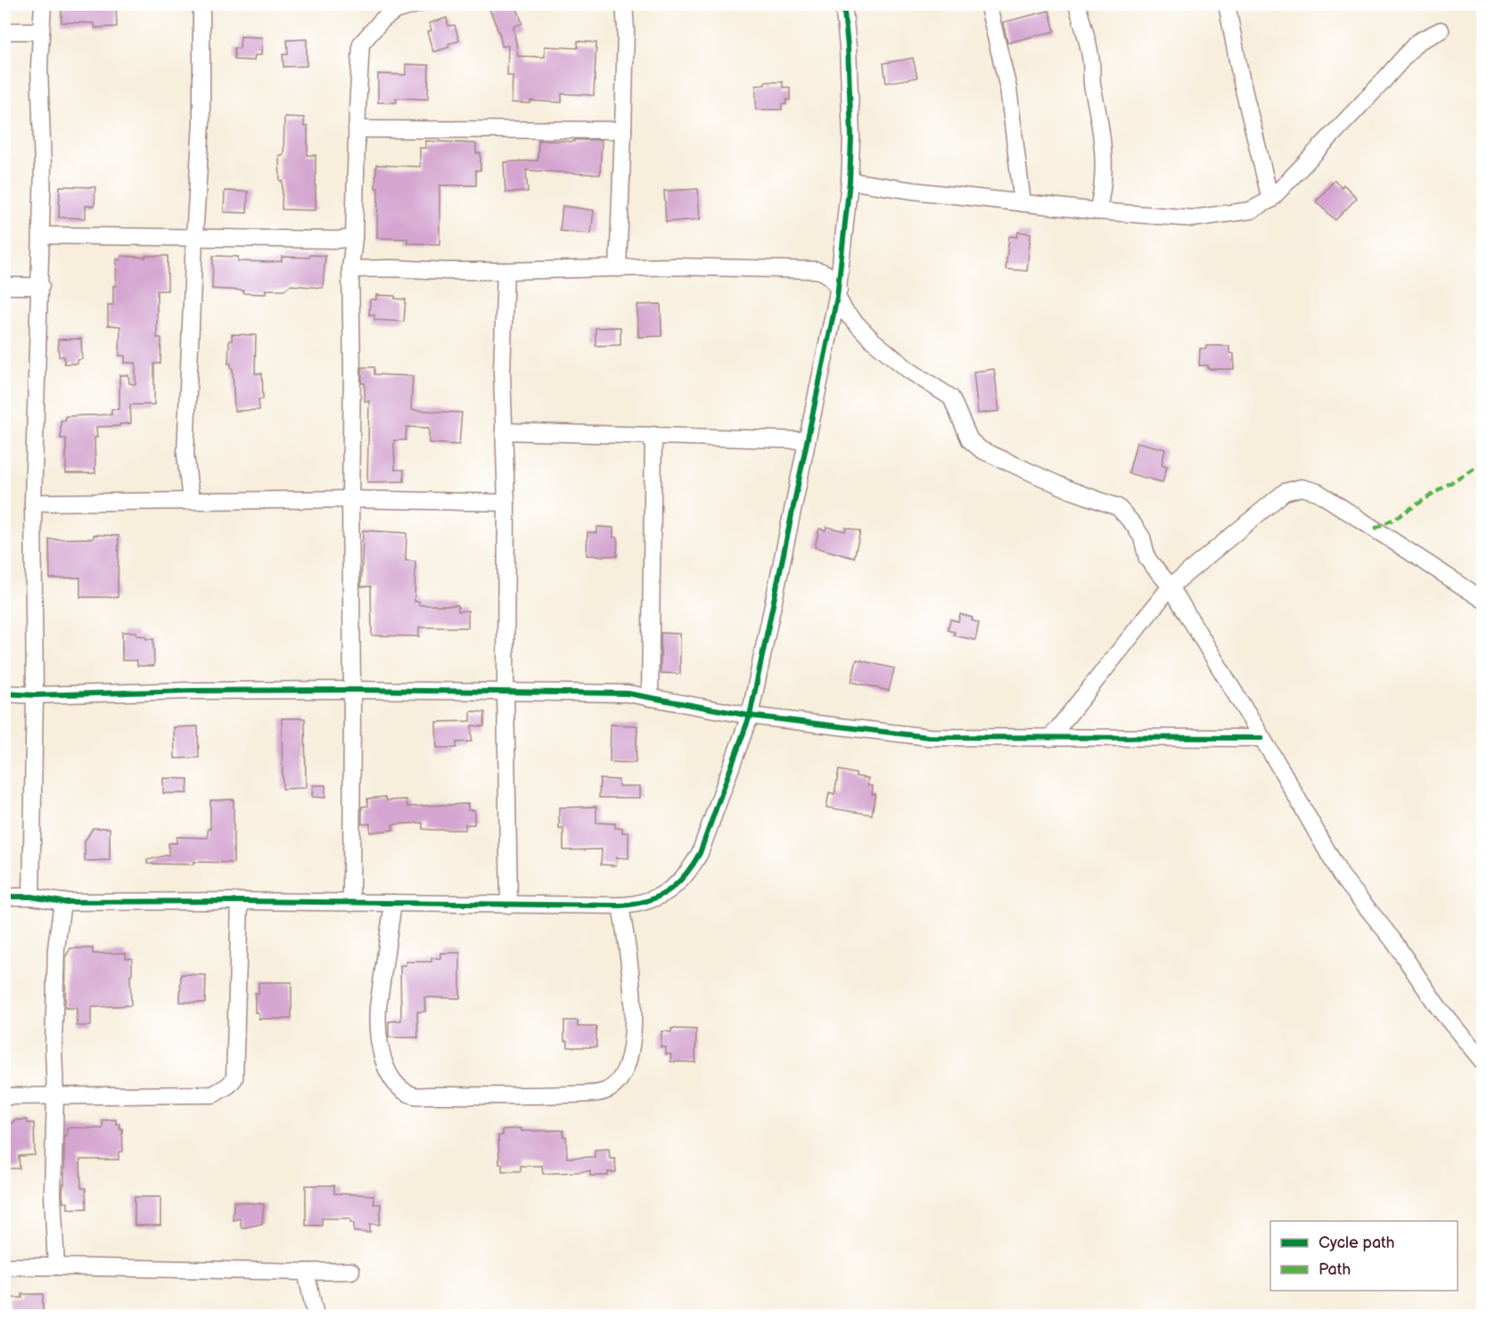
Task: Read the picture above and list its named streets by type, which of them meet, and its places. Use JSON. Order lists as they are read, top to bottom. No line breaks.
{"legend":["Cycle path","Path"]}
